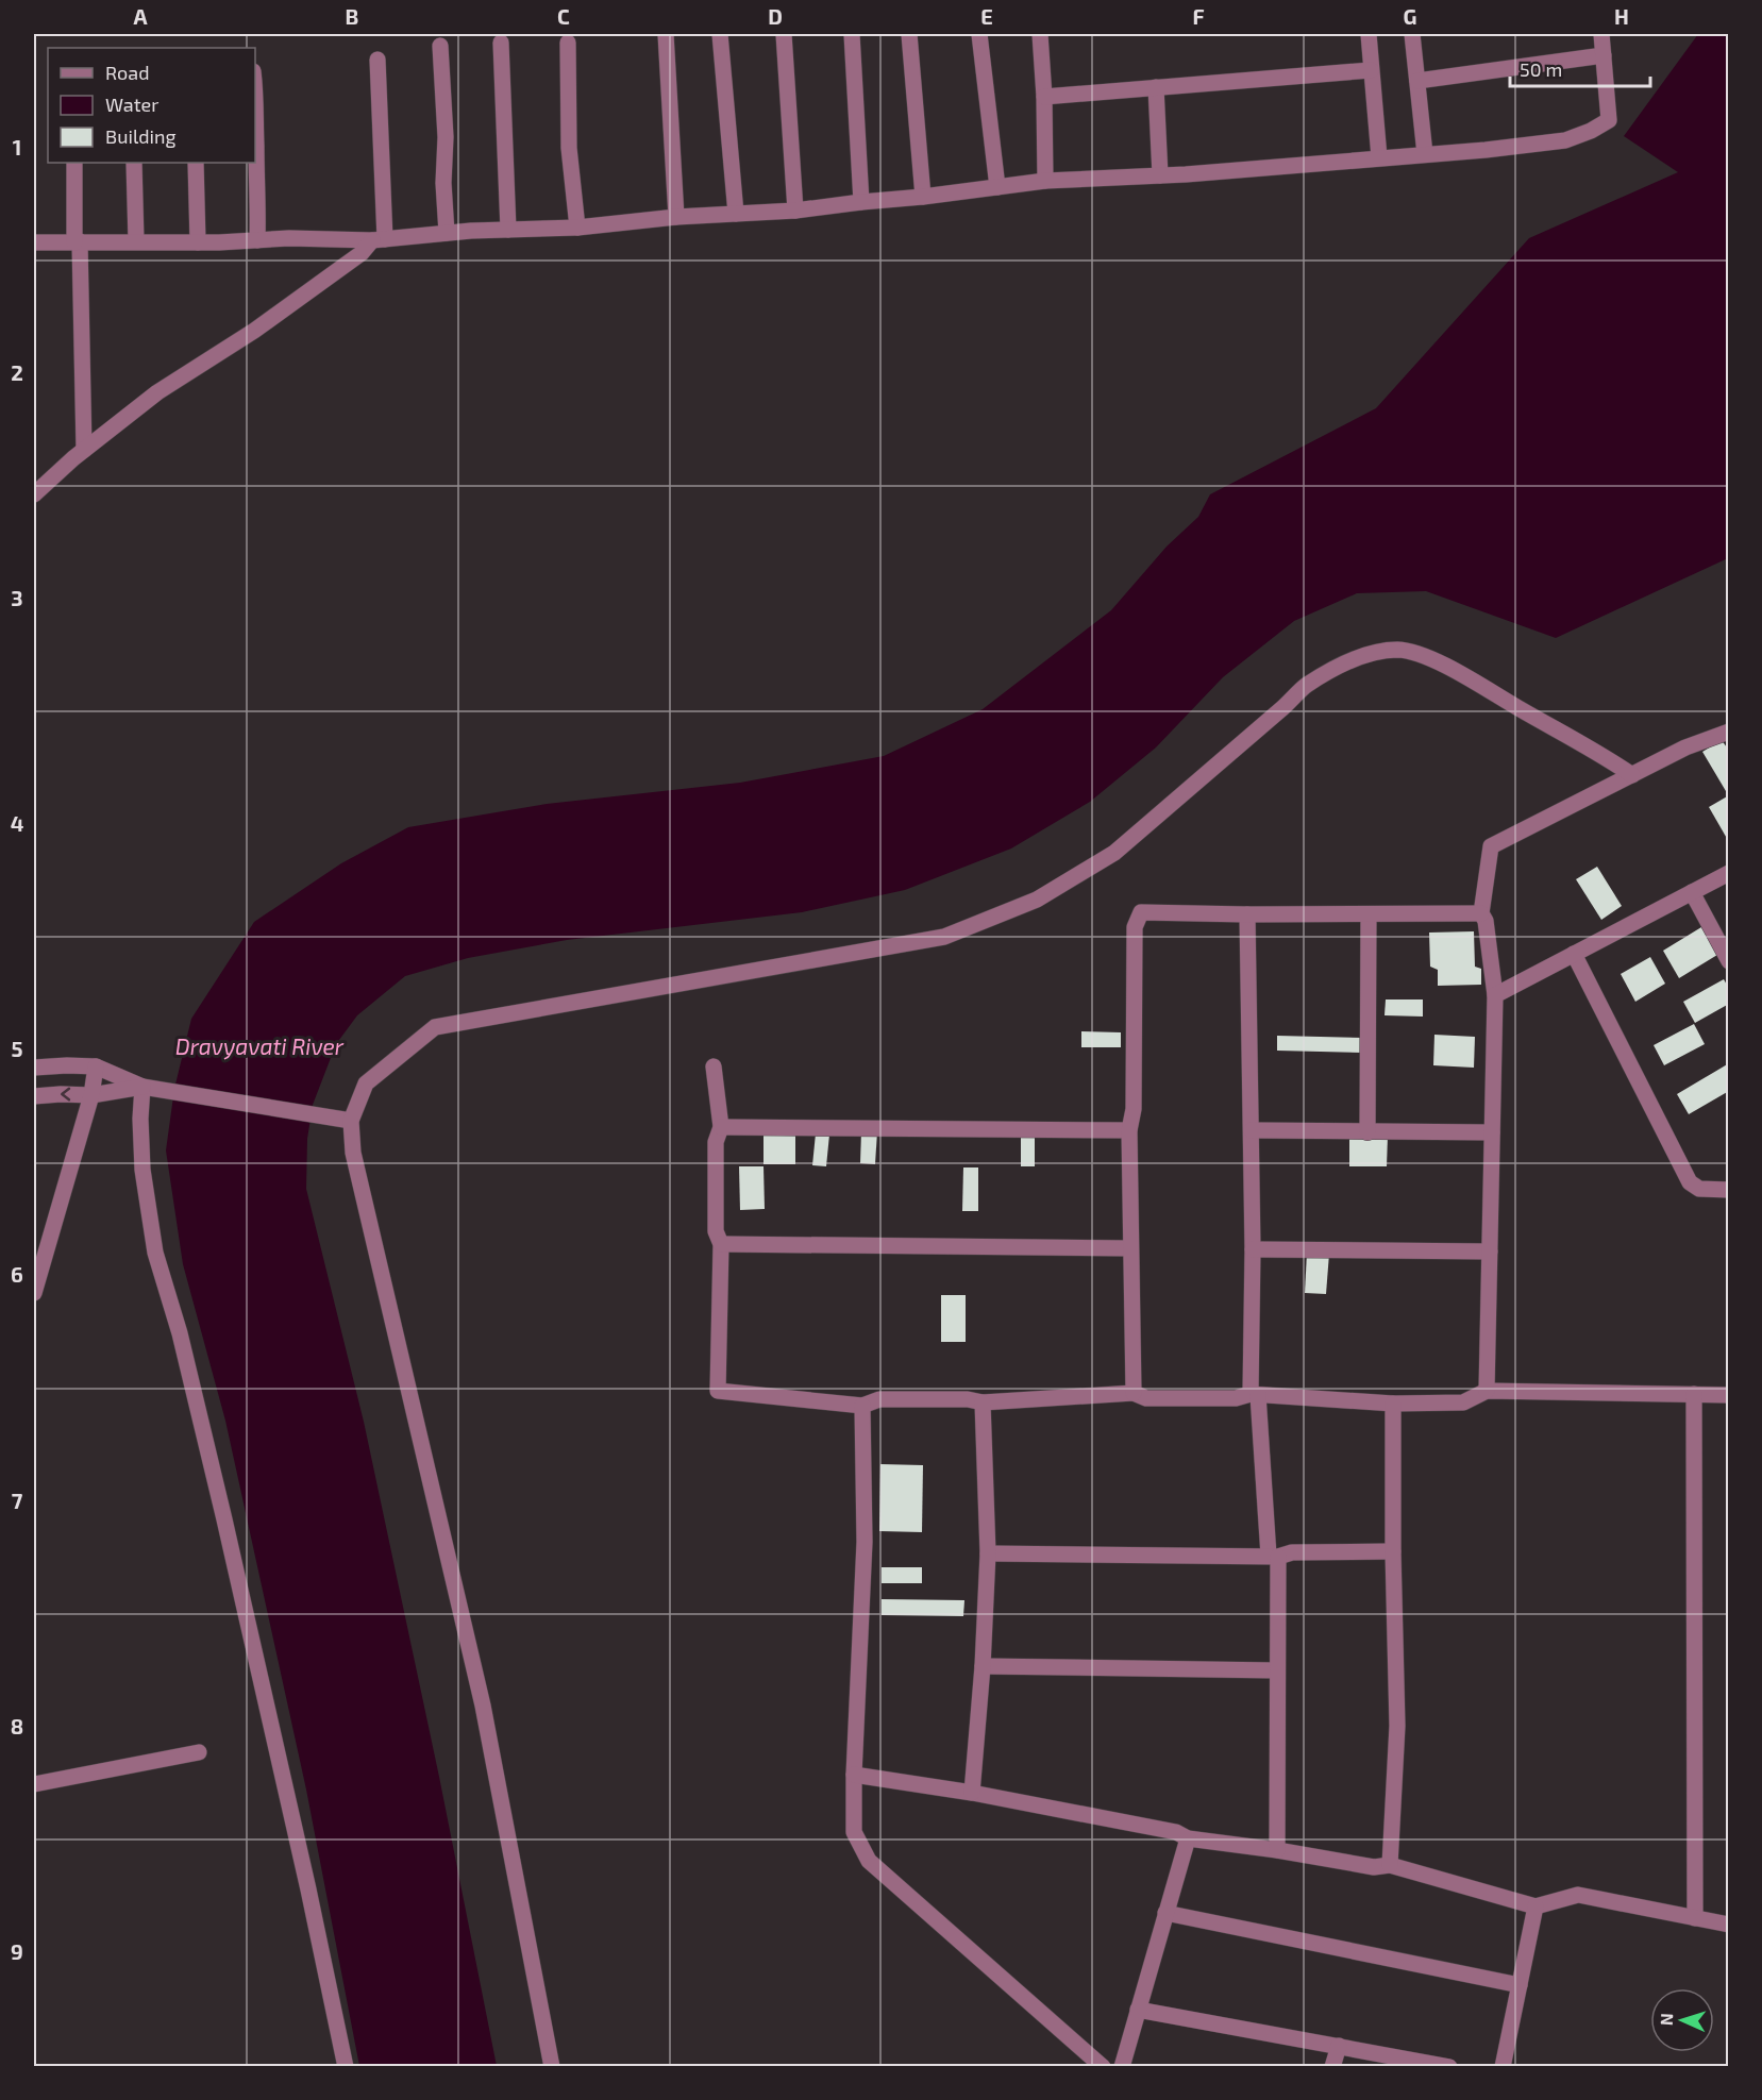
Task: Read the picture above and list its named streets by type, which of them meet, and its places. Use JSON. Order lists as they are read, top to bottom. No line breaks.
{"water":["Dravyavati River"],"legend":["Road","Water","Building"],"scale_bar":"50 m","north":"left","grid":{"columns":["A","B","C","D","E","F","G","H"],"rows":["1","2","3","4","5","6","7","8","9"]}}
